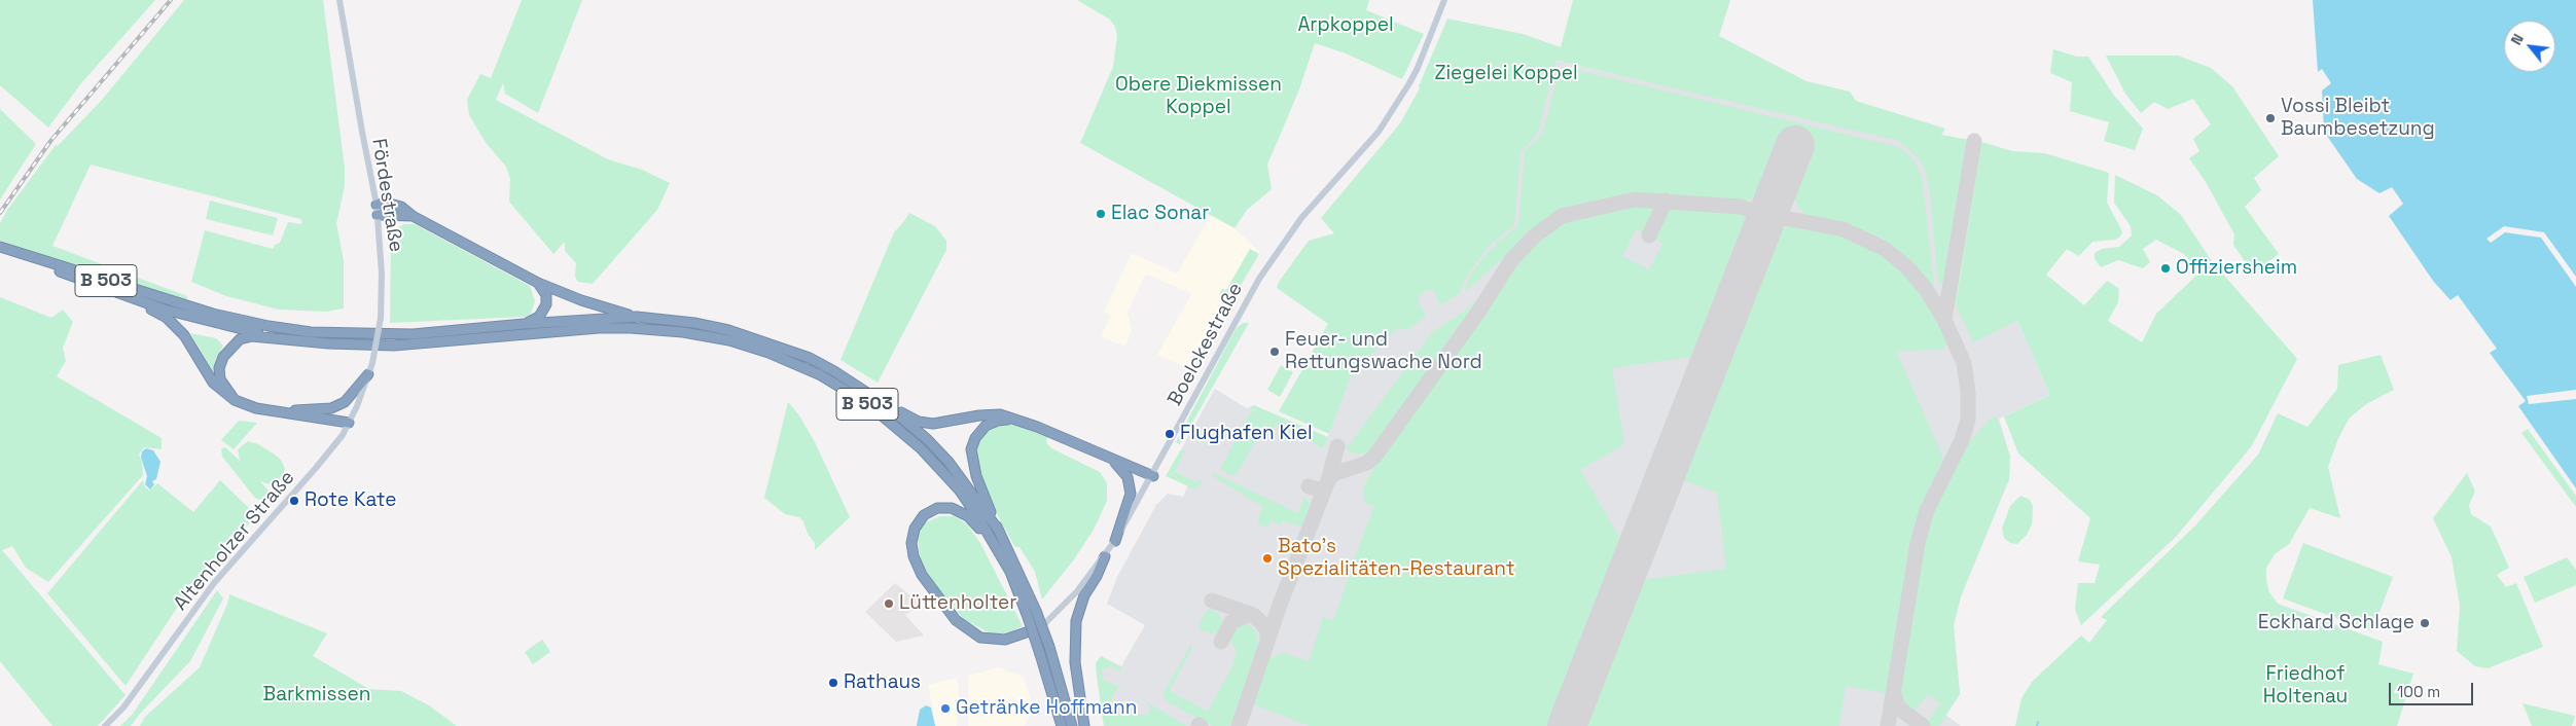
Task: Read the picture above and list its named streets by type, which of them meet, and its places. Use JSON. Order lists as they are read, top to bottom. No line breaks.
{"streets":{"highway":["B 503"],"street":["Fördestraße","Boelckestraße","Altenholzer Straße"]},"crossings":[["Fördestraße","Altenholzer Straße"],["B 503","Boelckestraße"]],"parks":["Arpkoppel","Ziegelei Koppel","Obere Diekmissen Koppel","Friedhof Holtenau","Barkmissen"],"places":["Vossi Bleibt Baumbesetzung","Elac Sonar","Offiziersheim","Feuer- und Rettungswache Nord","Flughafen Kiel","Rote Kate","Bato's Spezialitäten-Restaurant","Lüttenholter","Eckhard Schlage","Rathaus","Getränke Hoffmann"],"scale_bar":"100 m","north":"top left"}
